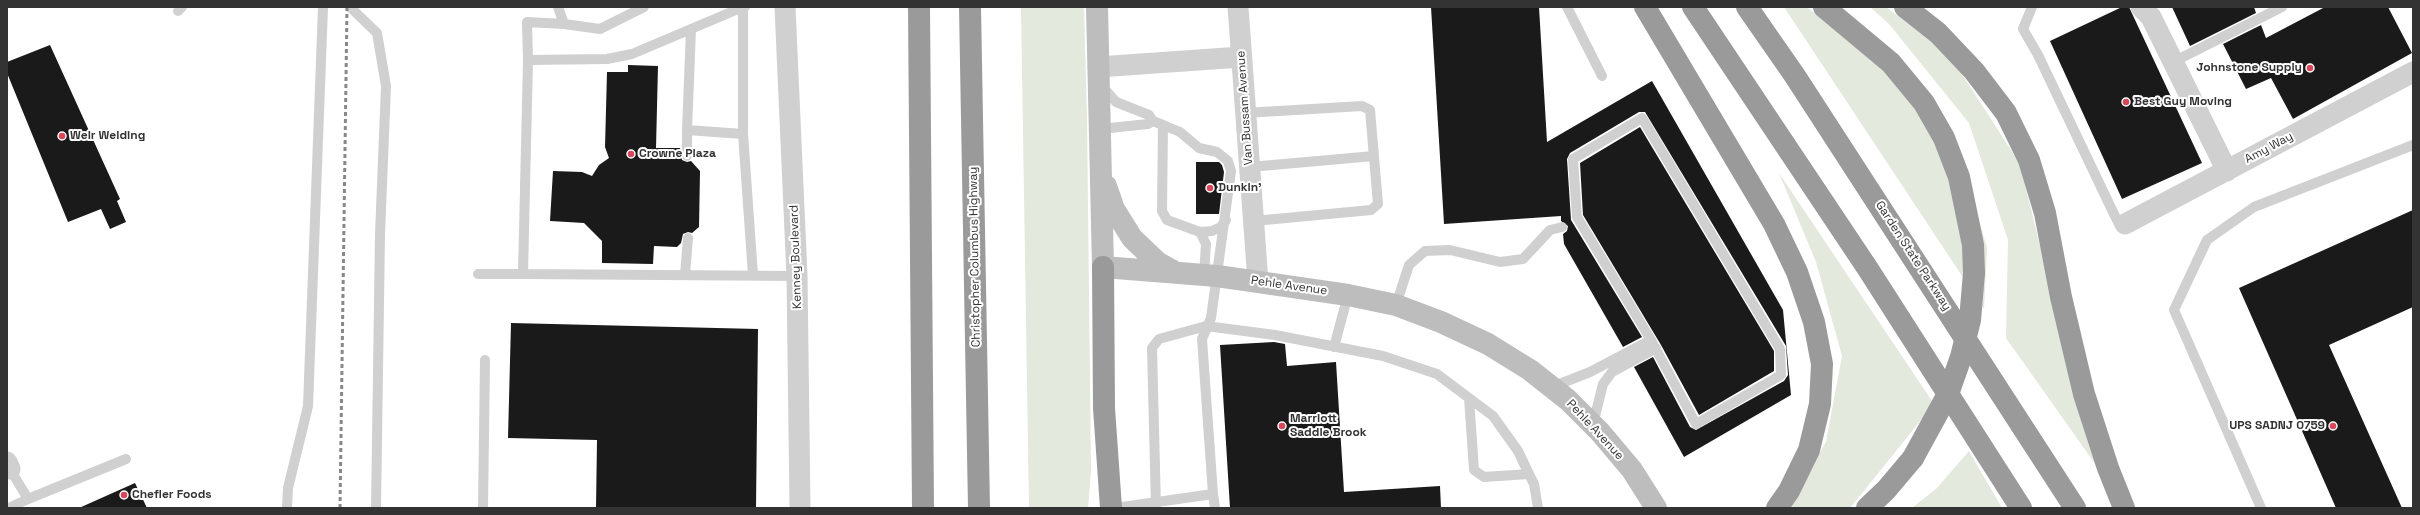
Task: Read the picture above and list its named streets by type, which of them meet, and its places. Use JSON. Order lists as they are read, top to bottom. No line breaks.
{"streets":{"highway":["Garden State Parkway","Christopher Columbus Highway"],"street":["Van Bussam Avenue","Amy Way","Kenney Boulevard","Pehle Avenue"]},"crossings":[["Van Bussam Avenue","Pehle Avenue"]],"places":["Johnstone Supply","Best Guy Moving","Weir Welding","Crowne Plaza","Dunkin'","Marriott Saddle Brook","UPS SADNJ 0759","Chefler Foods"]}
